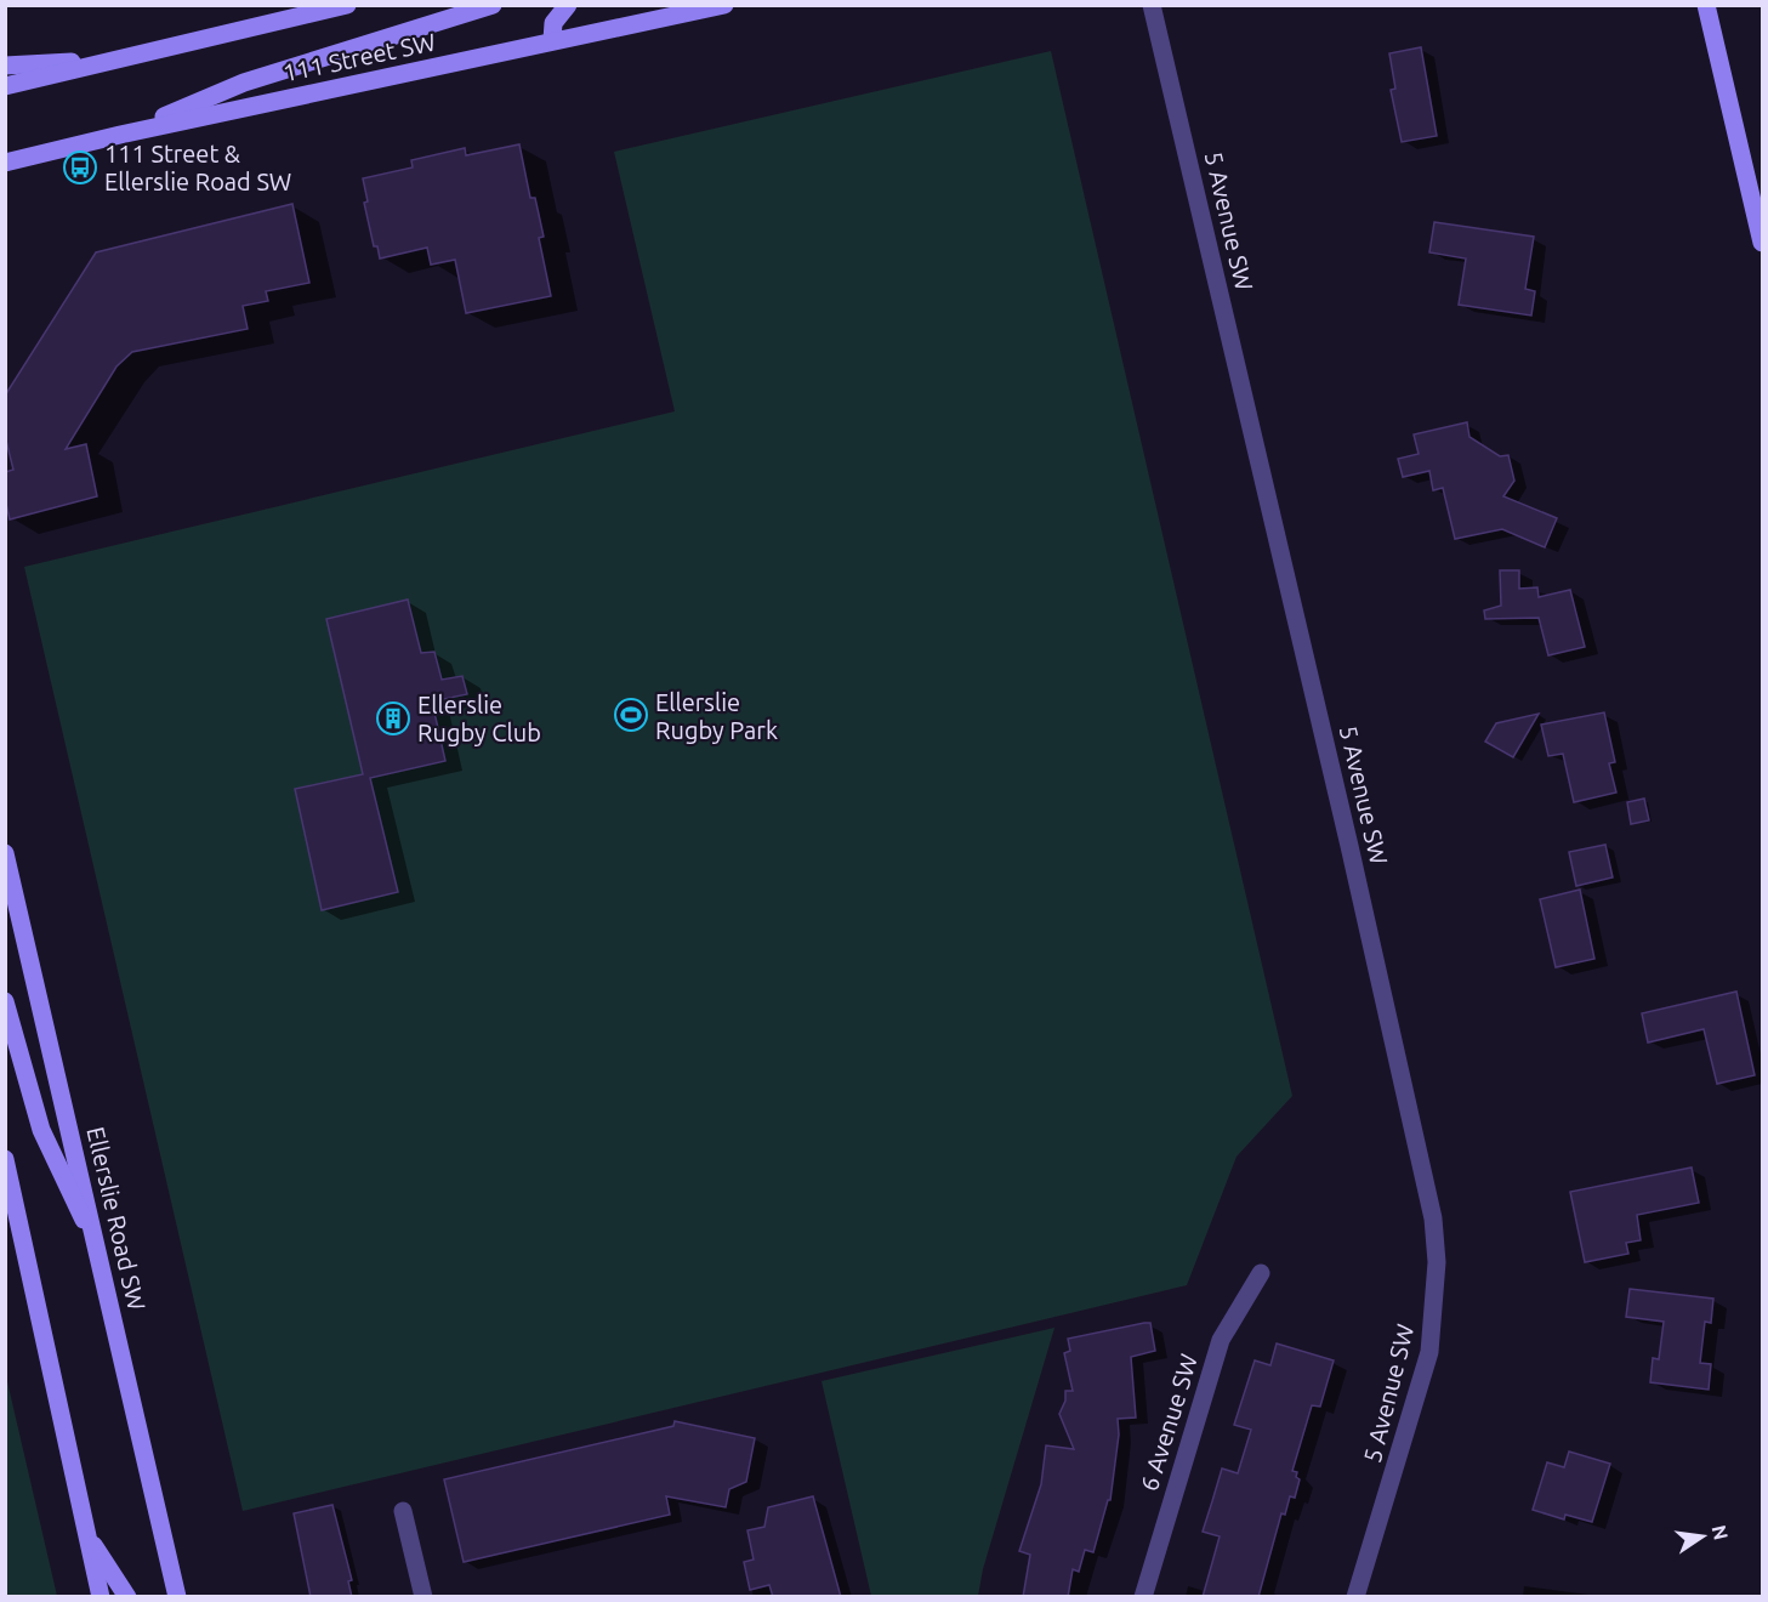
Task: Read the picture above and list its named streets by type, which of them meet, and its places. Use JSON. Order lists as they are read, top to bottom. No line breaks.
{"streets":{"main road":["111 Street SW","Ellerslie Road SW"],"street":["5 Avenue SW","6 Avenue SW"]},"places":{"bus stop":["111 Street & Ellerslie Road SW"],"sports":["Ellerslie Rugby Park"],"building":["Ellerslie Rugby Club"]},"north":"right"}
